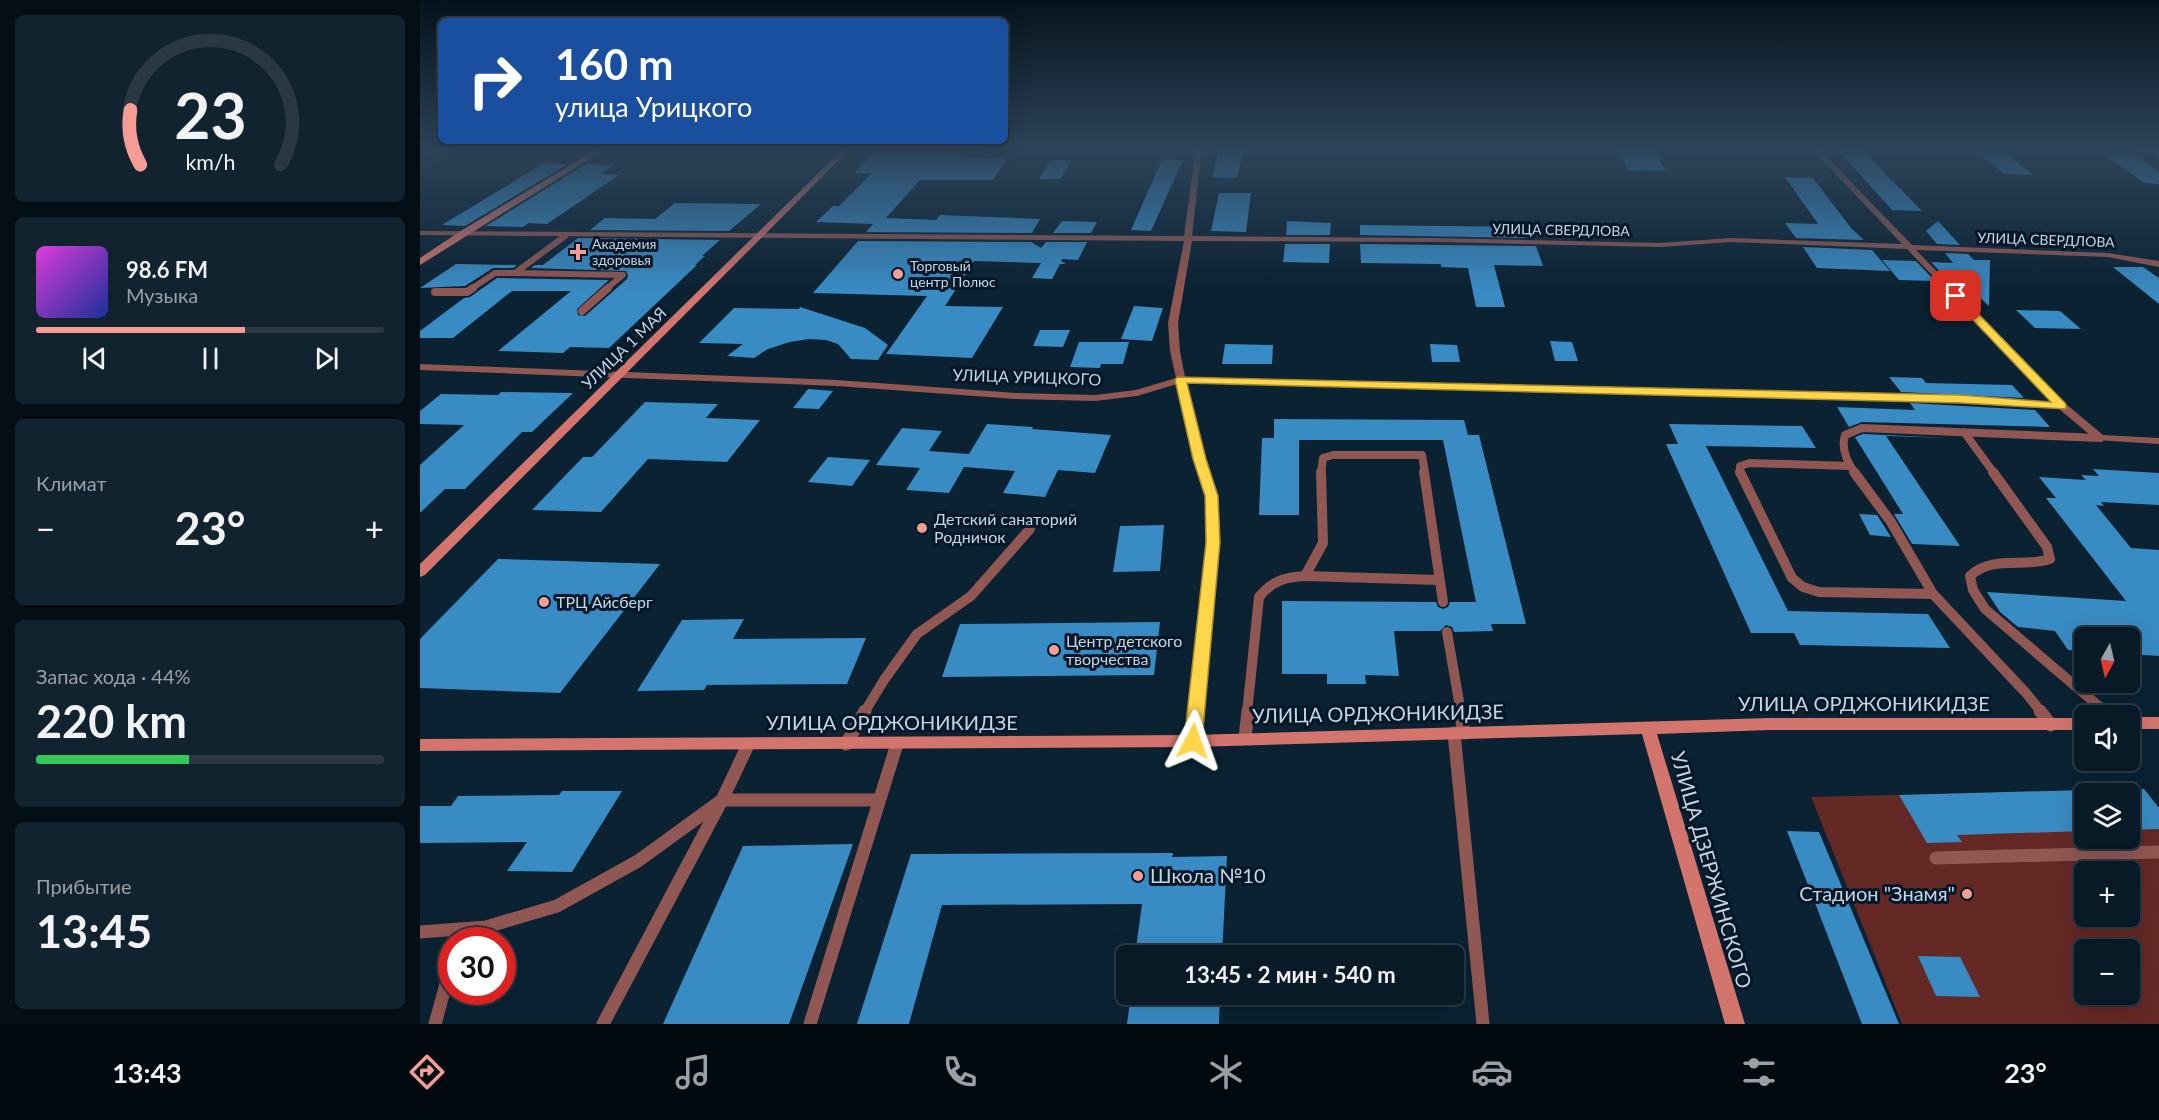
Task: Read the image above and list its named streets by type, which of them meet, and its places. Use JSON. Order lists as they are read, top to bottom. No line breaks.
{"streets":{"main road":["УЛИЦА 1 МАЯ","УЛИЦА ОРДЖОНИКИДЗЕ","УЛИЦА ДЗЕРЖИНСКОГО"],"street":["УЛИЦА СВЕРДЛОВА","УЛИЦА УРИЦКОГО"]},"crossings":[["УЛИЦА СВЕРДЛОВА","УЛИЦА 1 МАЯ"],["УЛИЦА 1 МАЯ","УЛИЦА УРИЦКОГО"],["УЛИЦА ОРДЖОНИКИДЗЕ","УЛИЦА ДЗЕРЖИНСКОГО"]],"places":{"health":["Академия здоровья"],"other":["Торговый центр Полюс","Детский санаторий Родничок","ТРЦ Айсберг","Центр детского творчества","Школа №10","Стадион \"Знамя\""]},"north":"bottom","page":{"turn":["160 m","улица Урицкого"],"song":["98.6 FM","Музыка"],"tile":["Климат",["Запас хода · 44%","220 km"],["Прибытие","13:45"]],"heat":["−","23°","+"],"map_buttons":["+","−"],"limit":"30","trip":"13:45 · 2 мин · 540 m","tabs":["13:43","23°"],"gauge":["23","km/h"]}}
